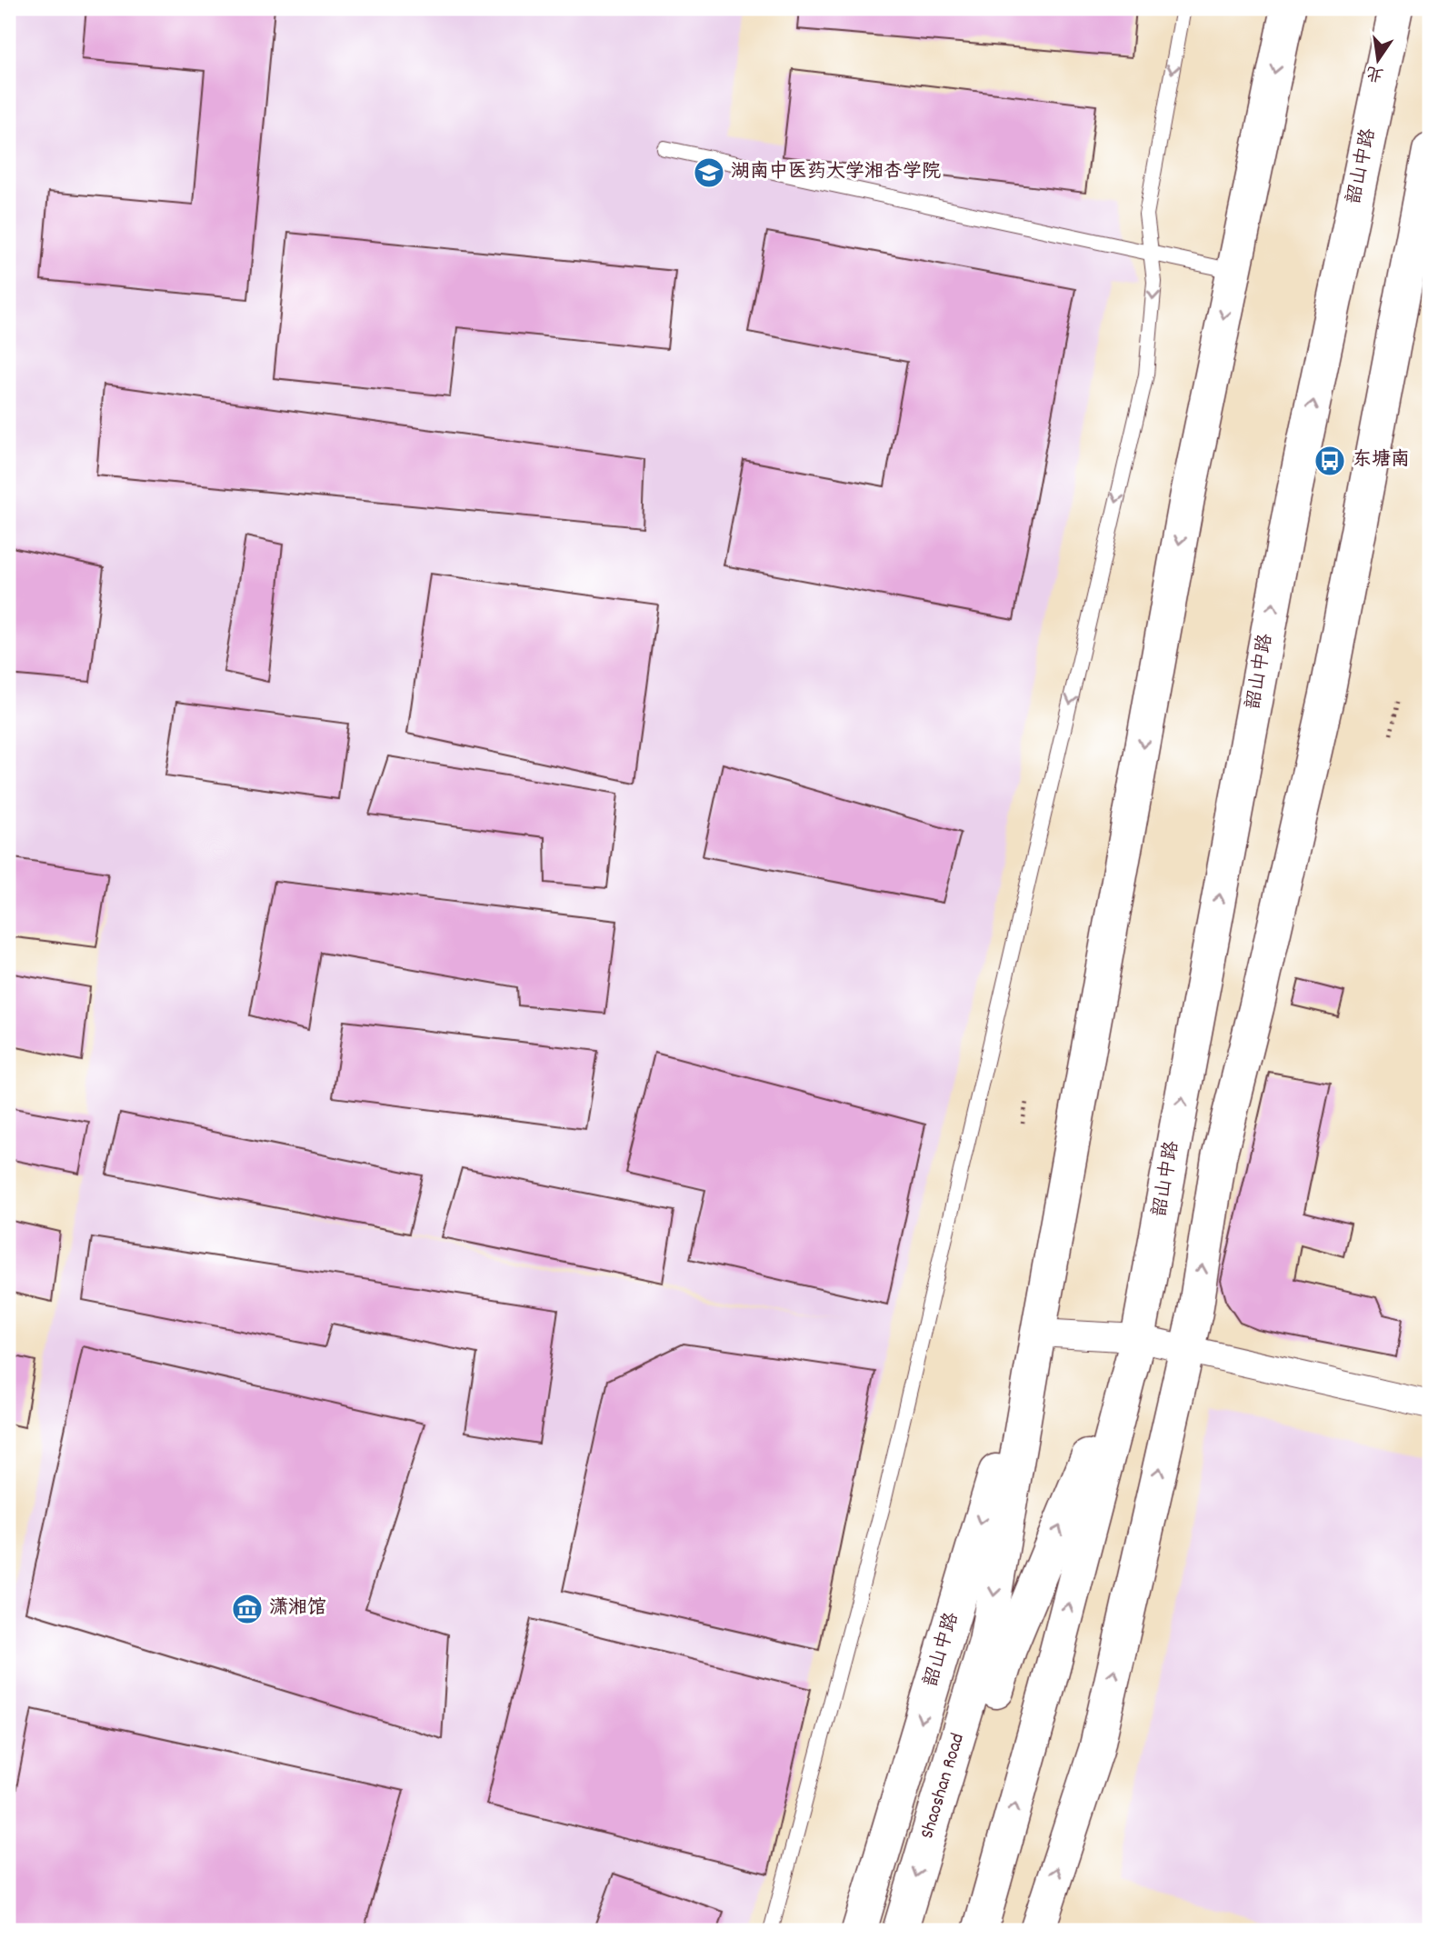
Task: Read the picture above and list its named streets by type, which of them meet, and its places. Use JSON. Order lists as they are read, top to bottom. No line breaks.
{"streets":{"main road":["韶山中路","Shaoshan Road"]},"crossings":[["韶山中路","Shaoshan Road"]],"places":{"school or university":["湖南中医药大学湘杏学院"],"bus stop":["东塘南"],"museum":["潇湘馆"]},"north":"bottom"}
